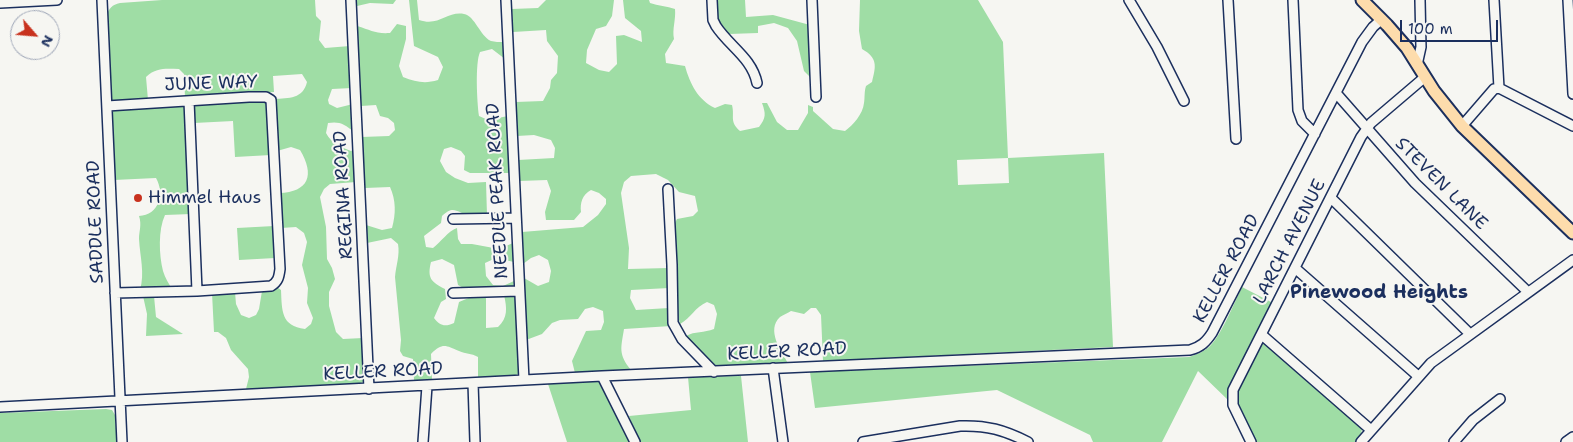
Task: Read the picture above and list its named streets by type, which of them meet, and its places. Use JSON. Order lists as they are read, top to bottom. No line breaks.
{"streets":{"street":["JUNE WAY","STEVEN LANE","NEEDLE PEAK ROAD","REGINA ROAD","SADDLE ROAD","LARCH AVENUE","KELLER ROAD"]},"crossings":[["JUNE WAY","SADDLE ROAD"],["STEVEN LANE","LARCH AVENUE"],["STEVEN LANE","KELLER ROAD"],["NEEDLE PEAK ROAD","KELLER ROAD"],["REGINA ROAD","KELLER ROAD"],["SADDLE ROAD","KELLER ROAD"]],"districts":["Pinewood Heights"],"places":["Himmel Haus"],"scale_bar":"100 m","north":"bottom right"}
